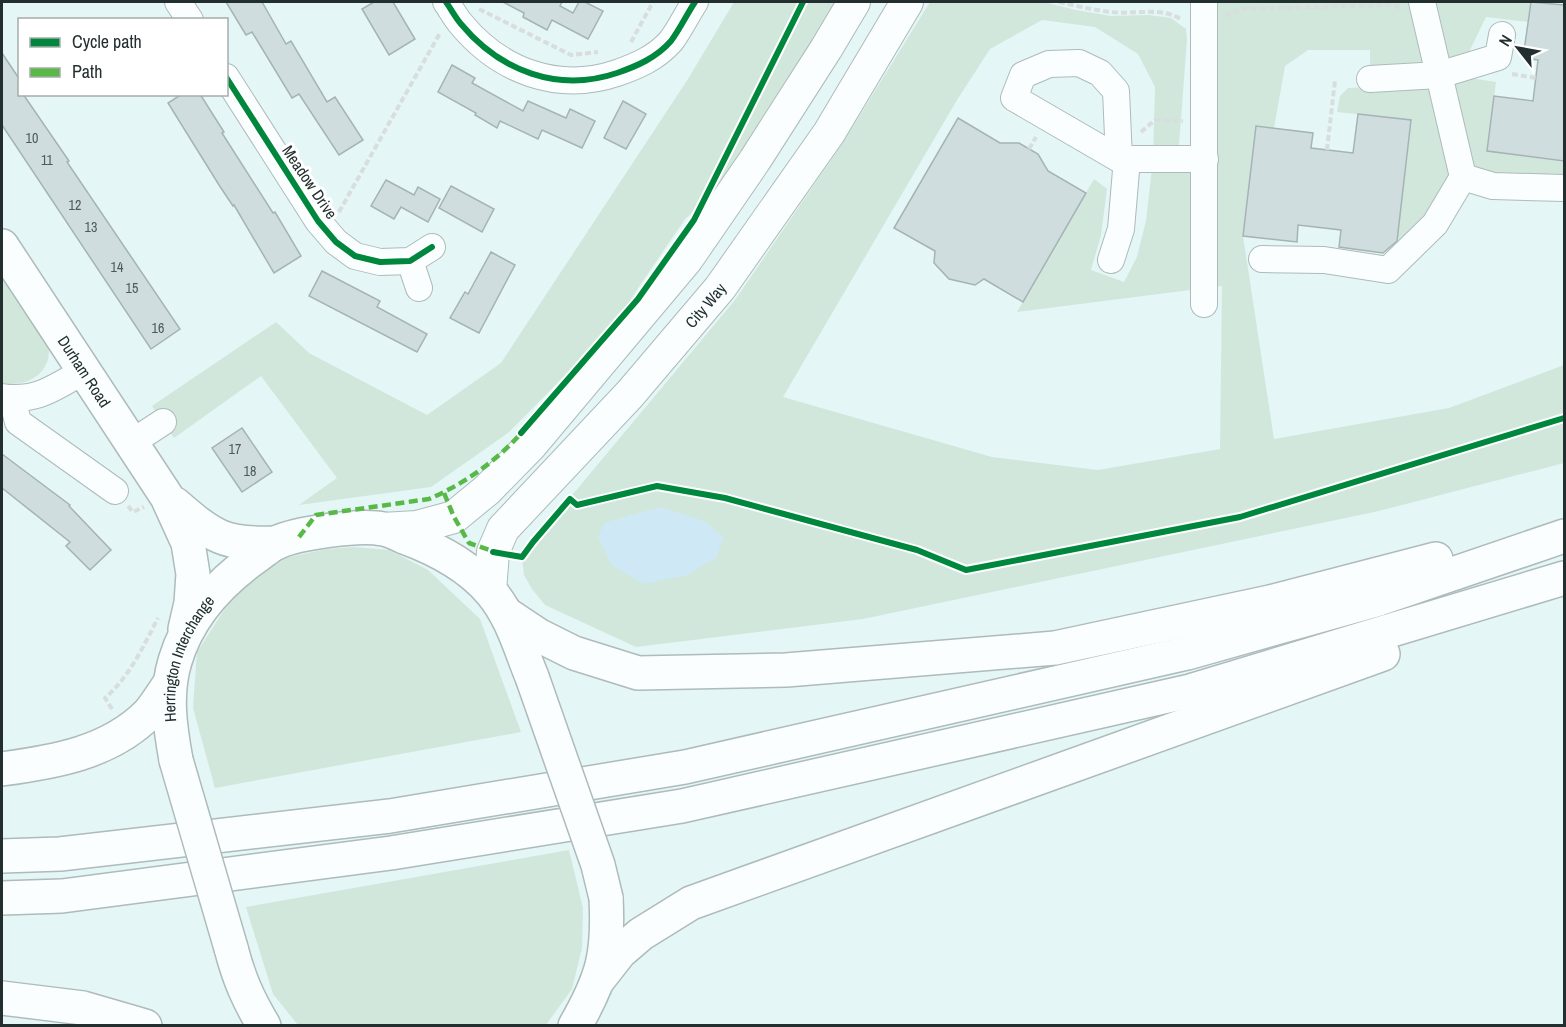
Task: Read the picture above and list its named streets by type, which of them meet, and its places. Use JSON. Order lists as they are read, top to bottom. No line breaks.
{"streets":{"highway":["Durham Road","Herrington Interchange"],"main road":["City Way"],"street":["Meadow Drive"]},"crossings":[["City Way","Herrington Interchange"]],"house_numbers":["10","11","12","13","14","15","16","17","18"],"legend":["Cycle path","Path"],"north":"top left"}
